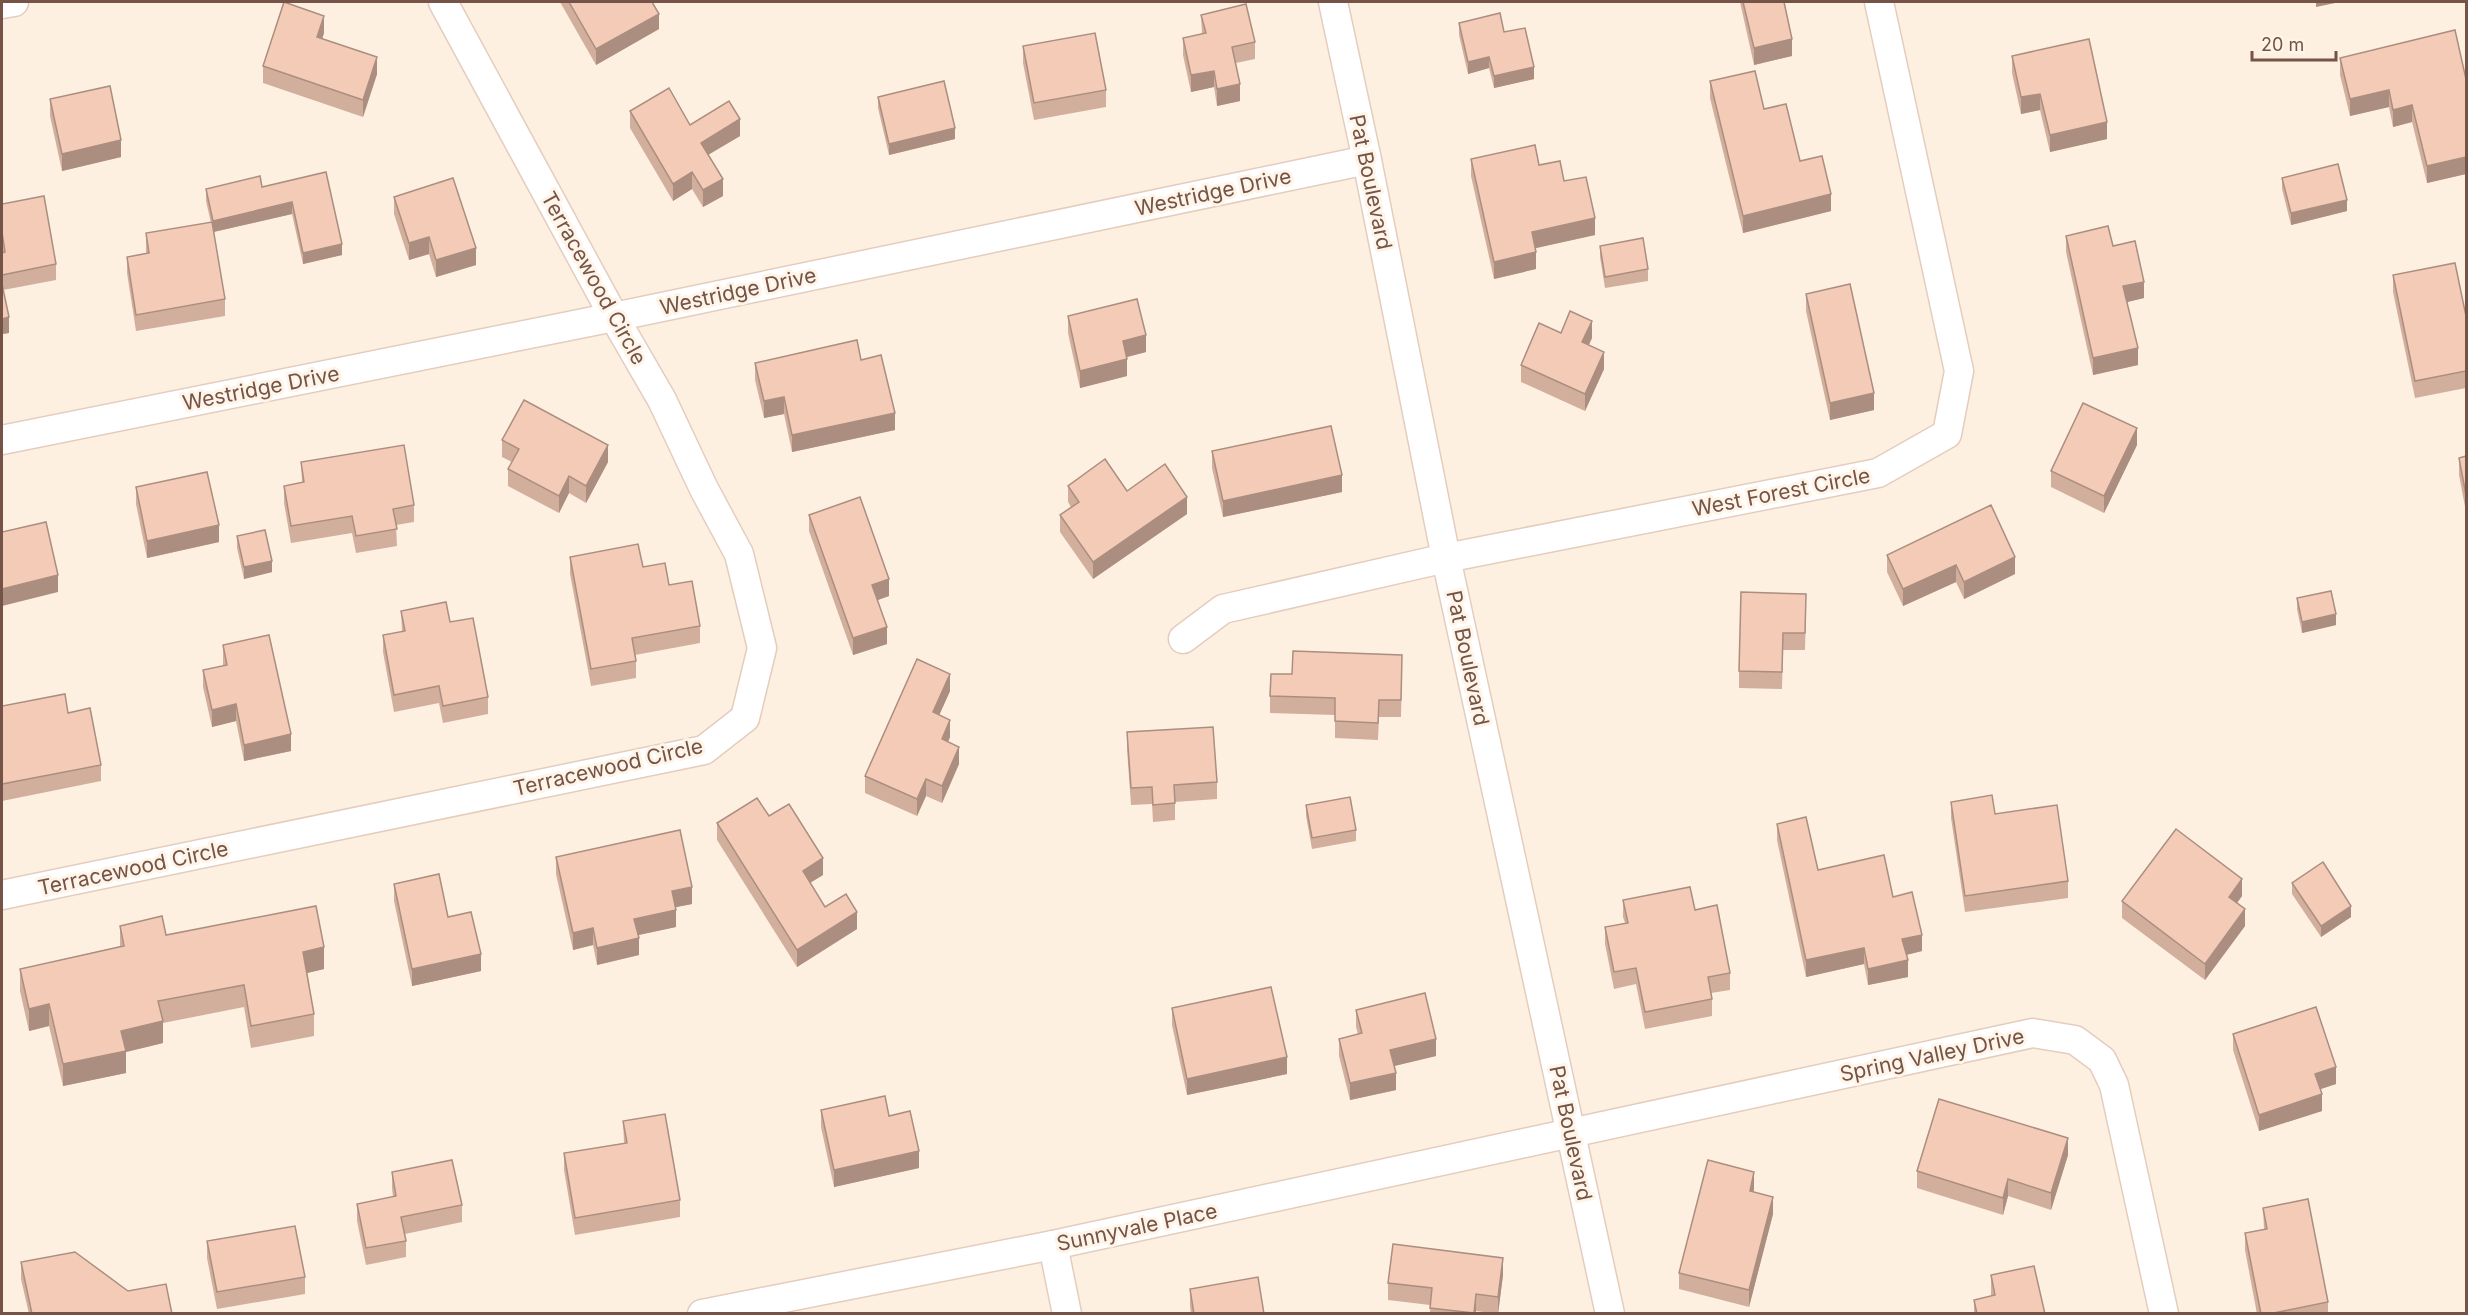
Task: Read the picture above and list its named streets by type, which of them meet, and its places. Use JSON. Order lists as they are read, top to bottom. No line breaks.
{"streets":{"street":["Pat Boulevard","Westridge Drive","Terracewood Circle","West Forest Circle","Spring Valley Drive","Sunnyvale Place"]},"crossings":[["Pat Boulevard","Westridge Drive"],["Pat Boulevard","West Forest Circle"],["Pat Boulevard","Spring Valley Drive"],["Pat Boulevard","Sunnyvale Place"],["Westridge Drive","Terracewood Circle"],["Spring Valley Drive","Sunnyvale Place"]],"scale_bar":"20 m"}
